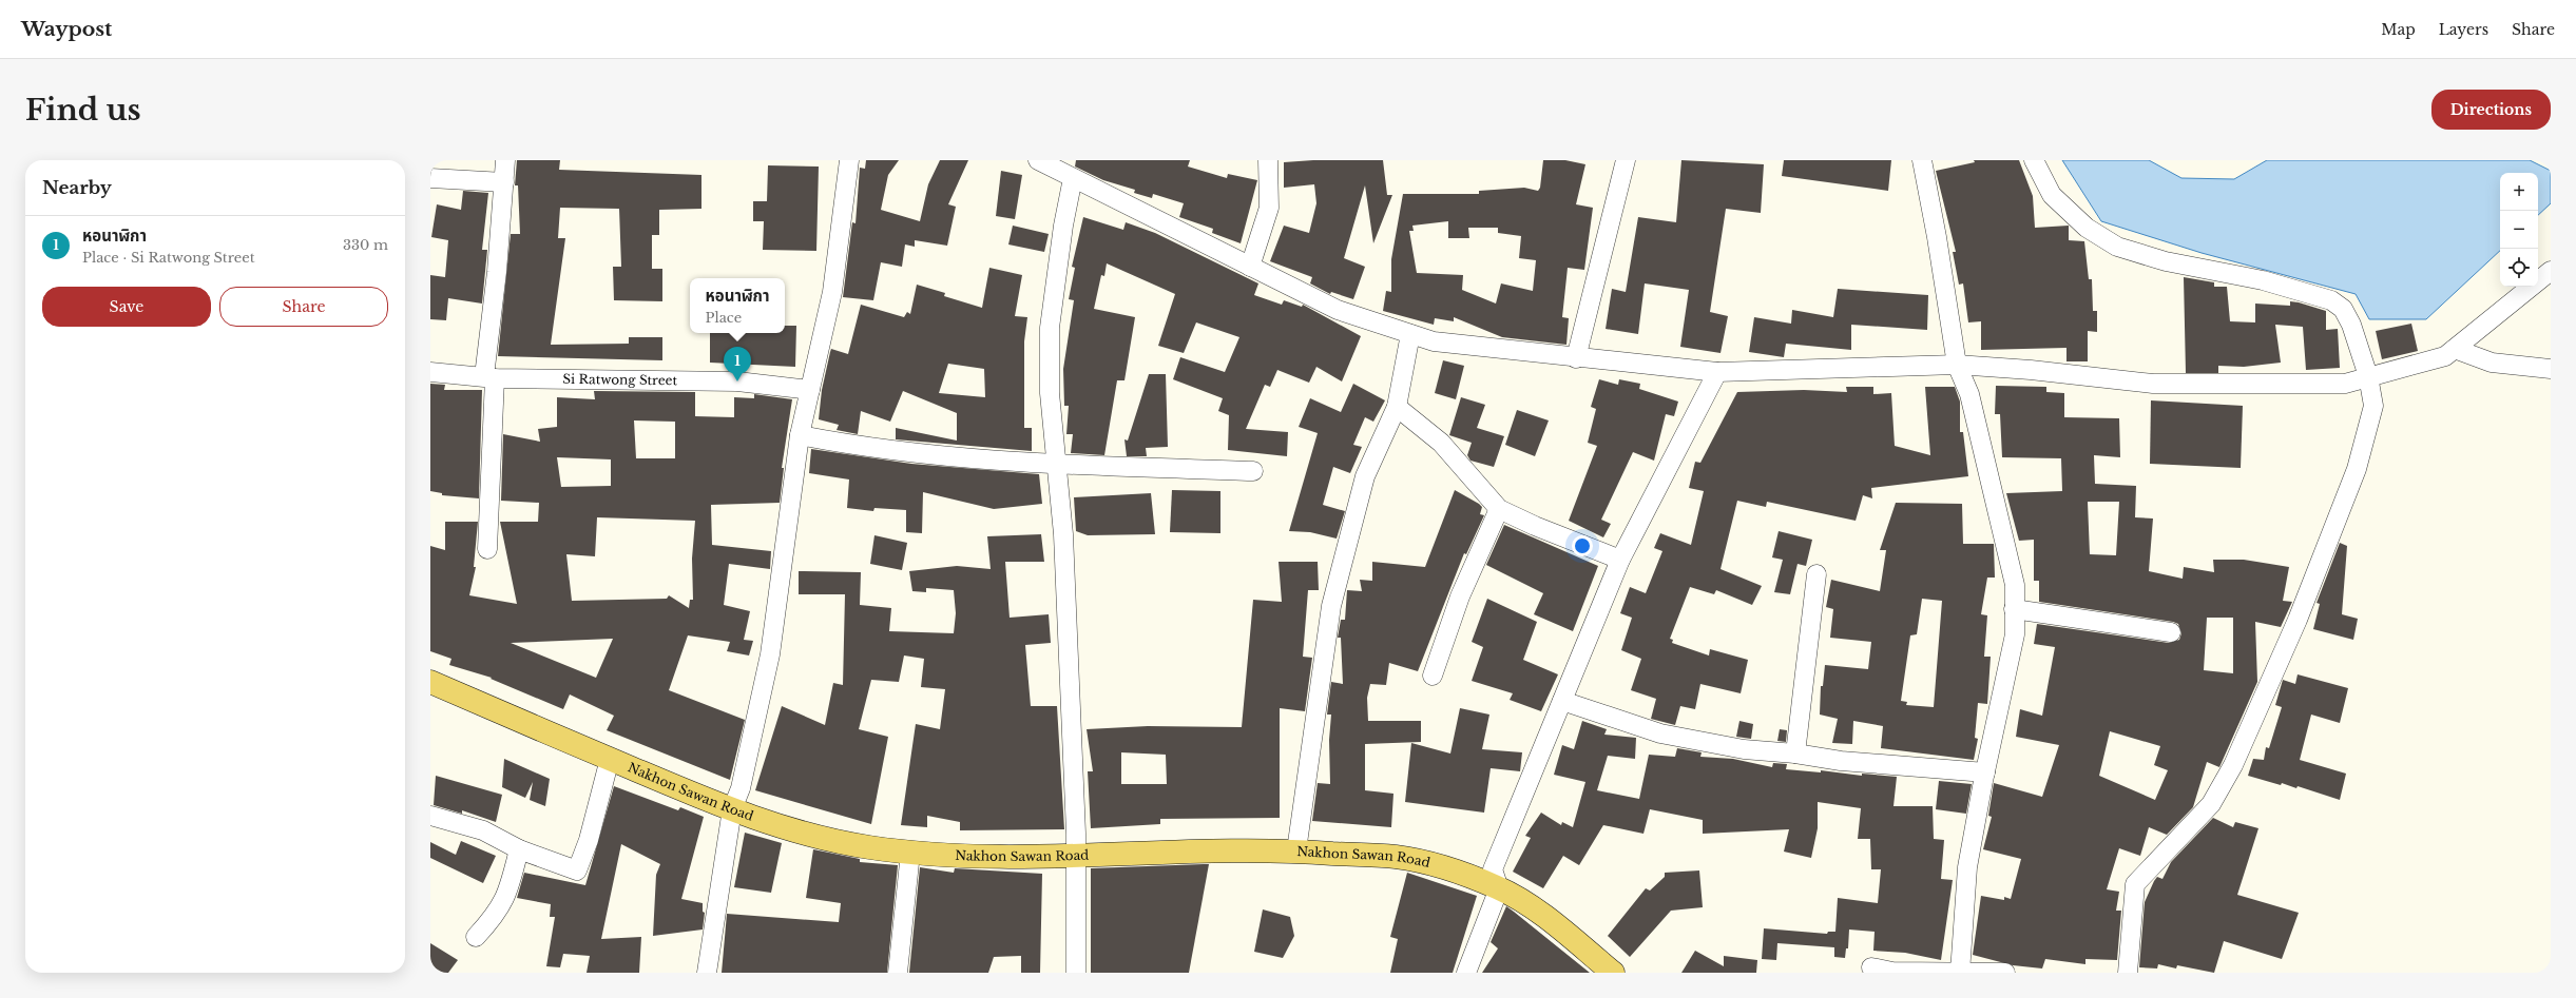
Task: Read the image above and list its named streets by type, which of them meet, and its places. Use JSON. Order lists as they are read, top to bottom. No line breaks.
{"streets":{"main road":["Nakhon Sawan Road"],"street":["Si Ratwong Street"]},"page":{"header":"Waypost","nav":["Map","Layers","Share"],"buttons":["Directions",["Save","Share"]],"title":"Find us","heading":"Nearby","map_buttons":["+","−"],"list":[{"mark":"1","name":"หอนาฬิกา","note":"Place · Si Ratwong Street","value":"330 m"}],"popup":["หอนาฬิกา","Place"],"pins":"1"}}
